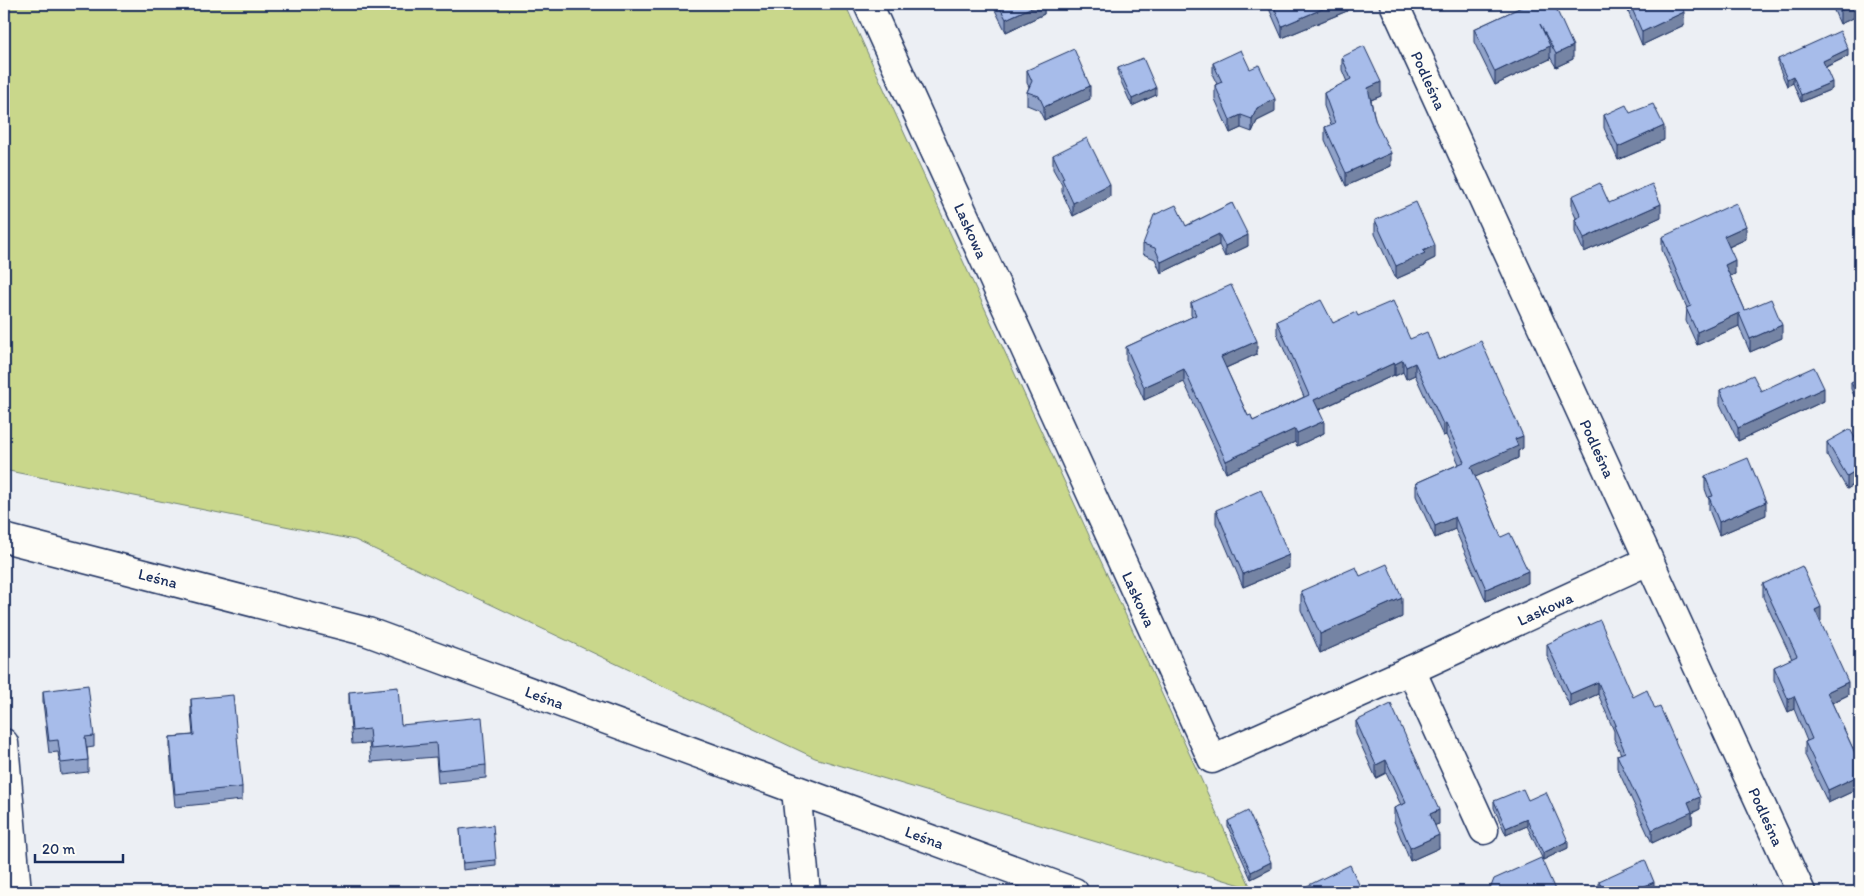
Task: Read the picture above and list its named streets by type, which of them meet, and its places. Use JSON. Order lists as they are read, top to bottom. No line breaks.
{"streets":{"street":["Podleśna","Laskowa","Leśna"]},"crossings":[["Podleśna","Laskowa"]],"scale_bar":"20 m"}
